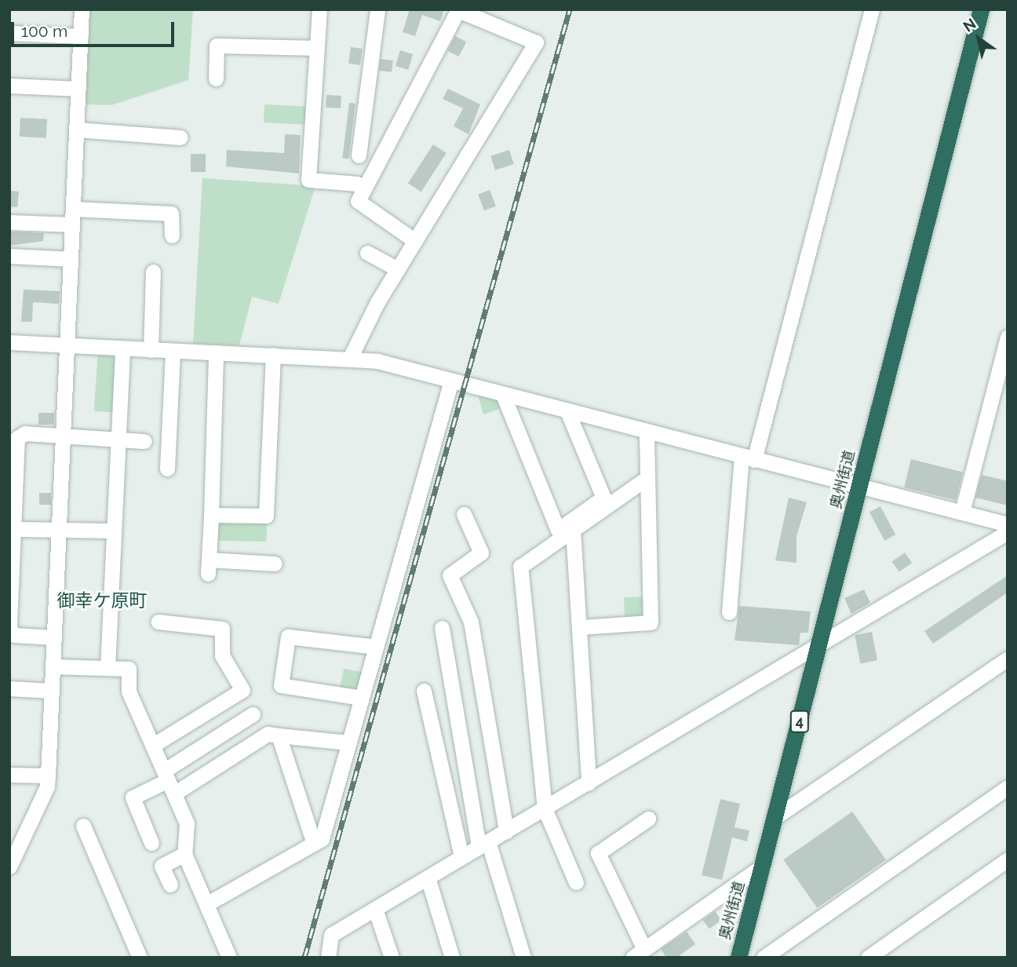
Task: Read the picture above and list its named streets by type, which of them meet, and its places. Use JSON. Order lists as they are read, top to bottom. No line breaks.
{"streets":{"highway":["奥州街道","4"]},"districts":["御幸ケ原町"],"scale_bar":"100 m","north":"top left"}
